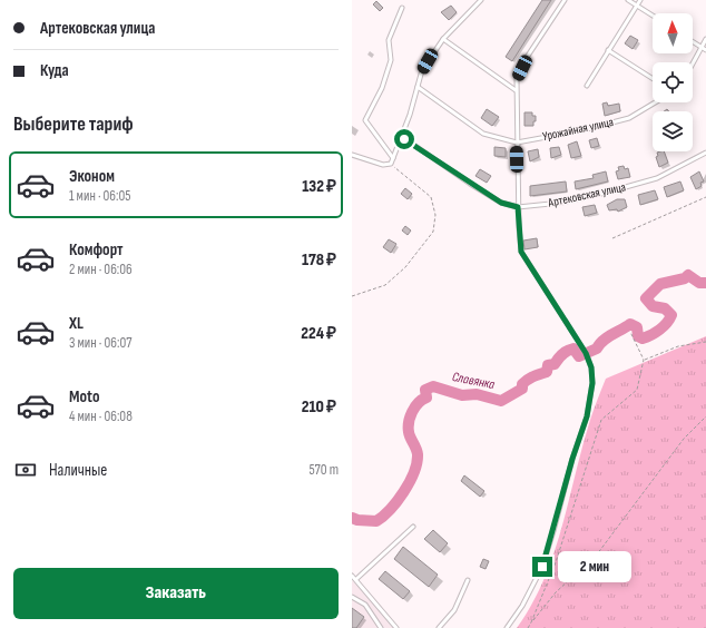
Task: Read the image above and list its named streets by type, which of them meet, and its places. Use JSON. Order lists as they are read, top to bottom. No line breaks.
{"streets":{"lane":["Урожайная улица","Артековская улица"]},"water":["Славянка"],"north":"top","page":{"banner":["Артековская улица","Куда"],"heading":"Выберите тариф","list":[{"name":"Эконом","note":"1 мин · 06:05","value":"132 ₽"},{"name":"Комфорт","note":"2 мин · 06:06","value":"178 ₽"},{"name":"XL","note":"3 мин · 06:07","value":"224 ₽"},{"name":"Moto","note":"4 мин · 06:08","value":"210 ₽"}],"pay":["Наличные","570 m"],"bubble":"2 мин","buttons":"Заказать"}}
